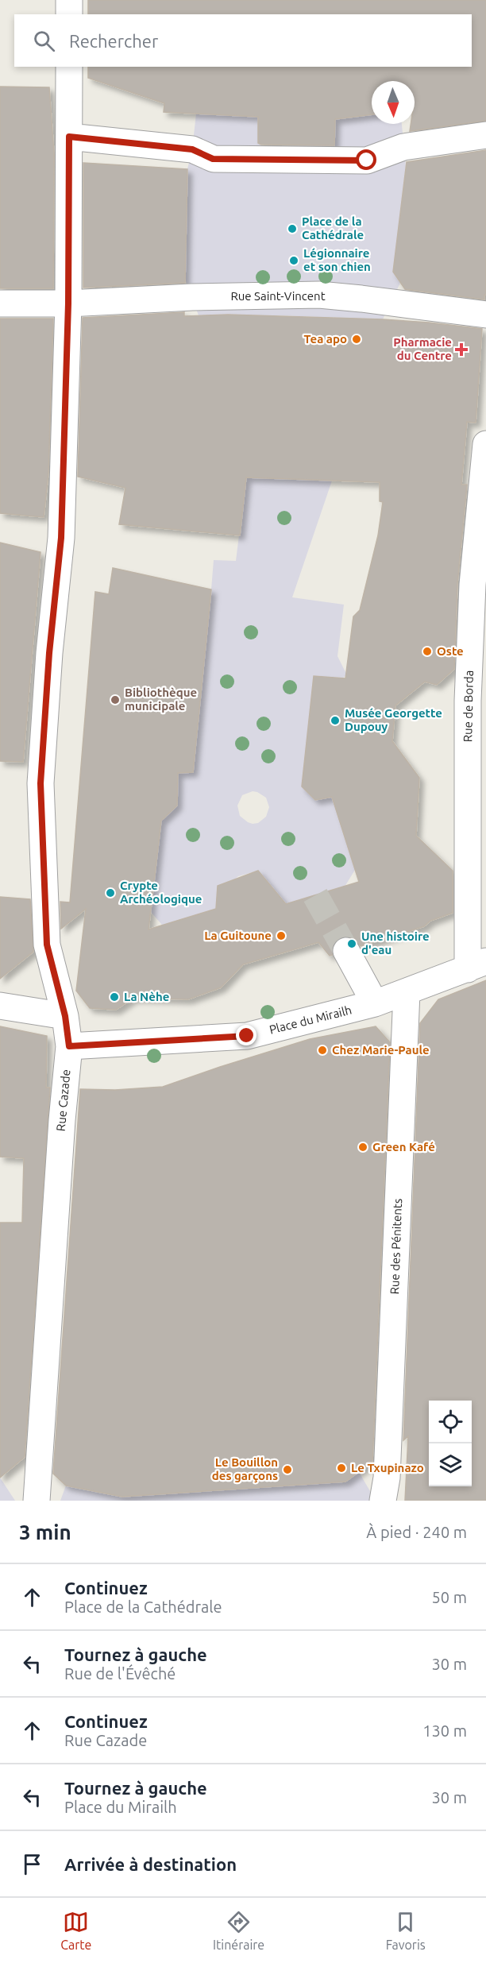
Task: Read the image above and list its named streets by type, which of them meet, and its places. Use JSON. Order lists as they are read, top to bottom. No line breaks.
{"streets":{"street":["Rue Saint-Vincent","Rue de Borda","Place du Mirailh","Rue Cazade","Rue des Pénitents"]},"crossings":[["Rue Saint-Vincent","Rue Cazade"],["Rue de Borda","Place du Mirailh"],["Place du Mirailh","Rue Cazade"],["Place du Mirailh","Rue des Pénitents"]],"places":{"other":["Place de la Cathédrale","Légionnaire et son chien","Tea apo","Oste","Bibliothèque municipale","Musée Georgette Dupouy","Crypte Archéologique","La Guitoune","Une histoire d'eau","La Nèhe","Chez Marie-Paule","Green Kafé","Le Txupinazo","Le Bouillon des garçons"],"health":["Pharmacie du Centre"]},"north":"bottom","page":{"search":"Rechercher","heading":["3 min","À pied · 240 m"],"list":[["Continuez","Place de la Cathédrale","50 m"],["Tournez à gauche","Rue de l'Évêché","30 m"],["Continuez","Rue Cazade","130 m"],["Tournez à gauche","Place du Mirailh","30 m"],"Arrivée à destination"],"nav":["Carte","Itinéraire","Favoris"]}}
